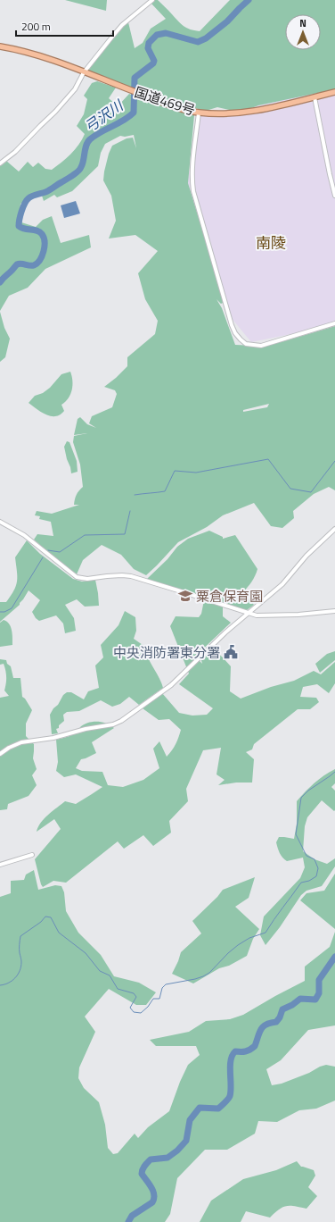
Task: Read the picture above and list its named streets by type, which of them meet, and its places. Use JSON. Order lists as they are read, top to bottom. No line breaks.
{"streets":{"highway":["国道469号"]},"districts":["南陵"],"water":["弓沢川"],"places":{"school or university":["粟倉保育園"],"public building":["中央消防署東分署"]},"scale_bar":"200 m","north":"top"}
